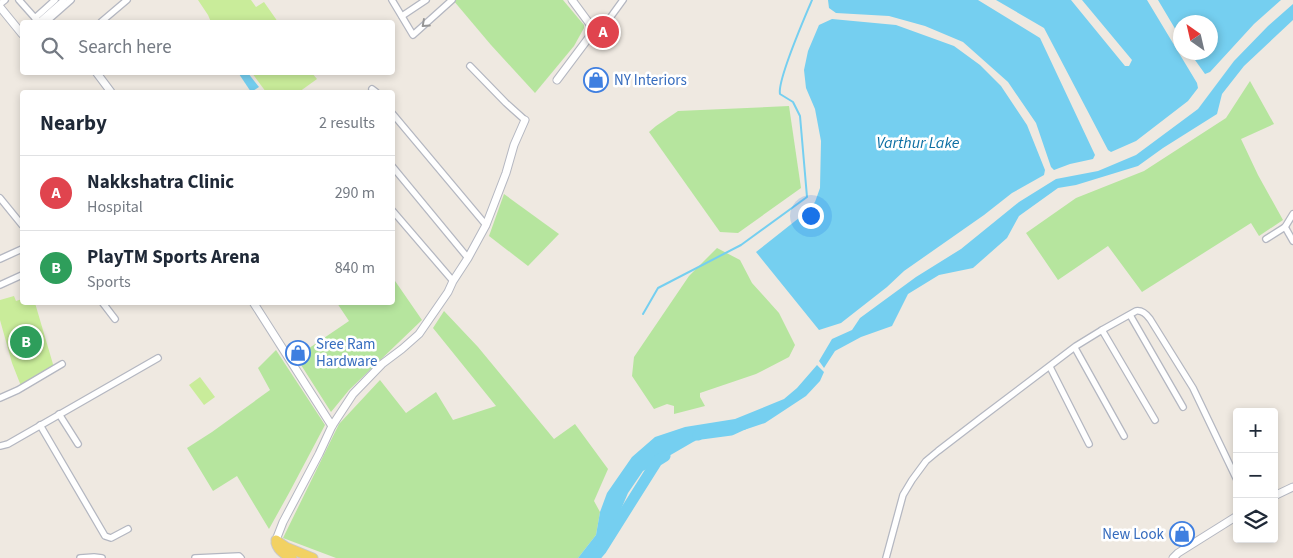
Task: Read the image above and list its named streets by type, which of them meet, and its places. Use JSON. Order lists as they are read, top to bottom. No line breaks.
{"water":["Varthur Lake"],"places":{"shop":["NY Interiors","Sree Ram Hardware","New Look"]},"north":"top left","page":{"pins":["A","B"],"search":"Search here","heading":["Nearby","2 results"],"list":[{"mark":"A","name":"Nakkshatra Clinic","note":"Hospital","value":"290 m"},{"mark":"B","name":"PlayTM Sports Arena","note":"Sports","value":"840 m"}],"map_buttons":["+","−"]}}
